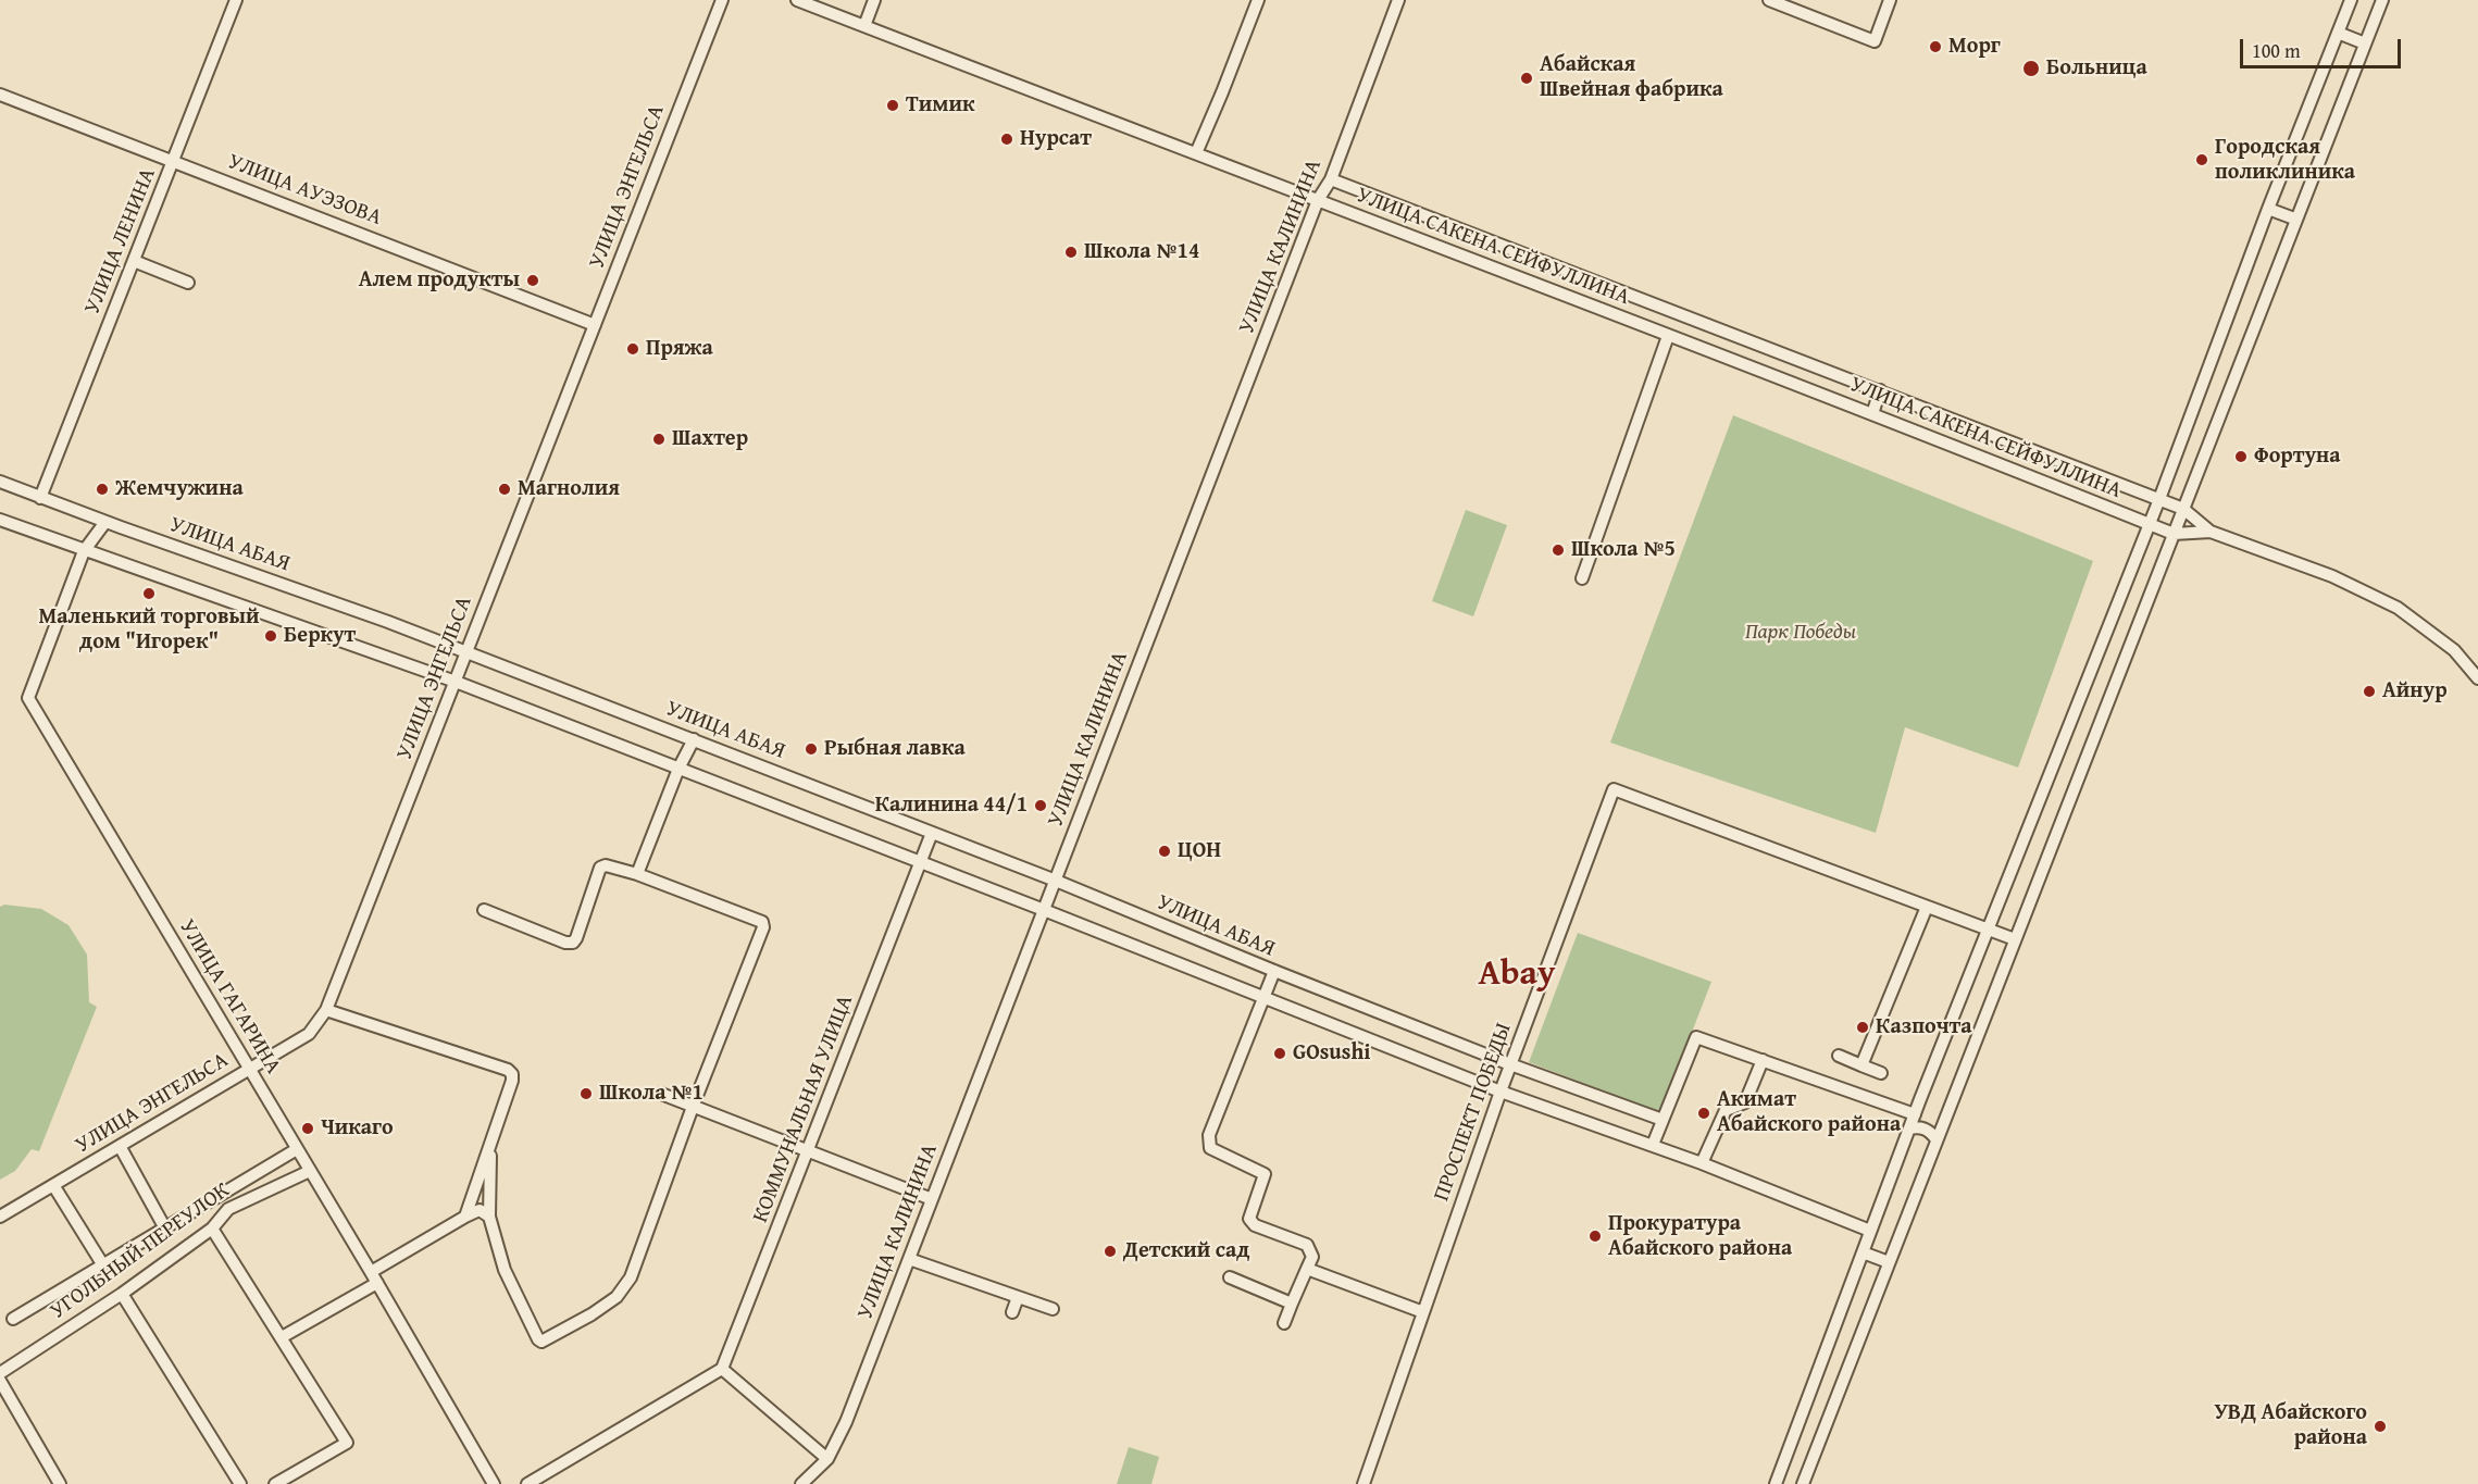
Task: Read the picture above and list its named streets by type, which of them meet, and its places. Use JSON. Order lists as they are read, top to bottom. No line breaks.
{"streets":{"street":["УЛИЦА ЭНГЕЛЬСА","УЛИЦА АУЭЗОВА","УЛИЦА ЛЕНИНА","УЛИЦА КАЛИНИНА","УЛИЦА САКЕНА СЕЙФУЛЛИНА","УЛИЦА АБАЯ","УЛИЦА ГАГАРИНА","КОММУНАЛЬНАЯ УЛИЦА","ПРОСПЕКТ ПОБЕДЫ","УГОЛЬНЫЙ ПЕРЕУЛОК"]},"crossings":[["УЛИЦА ЭНГЕЛЬСА","УЛИЦА АУЭЗОВА"],["УЛИЦА ЭНГЕЛЬСА","УЛИЦА АБАЯ"],["УЛИЦА ЭНГЕЛЬСА","УЛИЦА ГАГАРИНА"],["УЛИЦА АУЭЗОВА","УЛИЦА ЛЕНИНА"],["УЛИЦА ЛЕНИНА","УЛИЦА АБАЯ"],["УЛИЦА КАЛИНИНА","УЛИЦА САКЕНА СЕЙФУЛЛИНА"],["УЛИЦА КАЛИНИНА","УЛИЦА АБАЯ"],["УЛИЦА АБАЯ","УЛИЦА ГАГАРИНА"],["УЛИЦА АБАЯ","КОММУНАЛЬНАЯ УЛИЦА"],["УЛИЦА ГАГАРИНА","УГОЛЬНЫЙ ПЕРЕУЛОК"]],"districts":["Abay"],"parks":["Парк Победы"],"places":["Морг","Больница","Абайская Швейная фабрика","Тимик","Нурсат","Городская поликлиника","Школа №14","Алем продукты","Пряжа","Шахтер","Фортуна","Жемчужина","Магнолия","Школа №5","Маленький торговый дом \"Игорек\"","Беркут","Айнур","Рыбная лавка","Калинина 44/1","ЦОН","Казпочта","GOsushi","Школа №1","Акимат Абайского района","Чикаго","Прокуратура Абайского района","Детский сад","УВД Абайского района"],"scale_bar":"100 m"}
